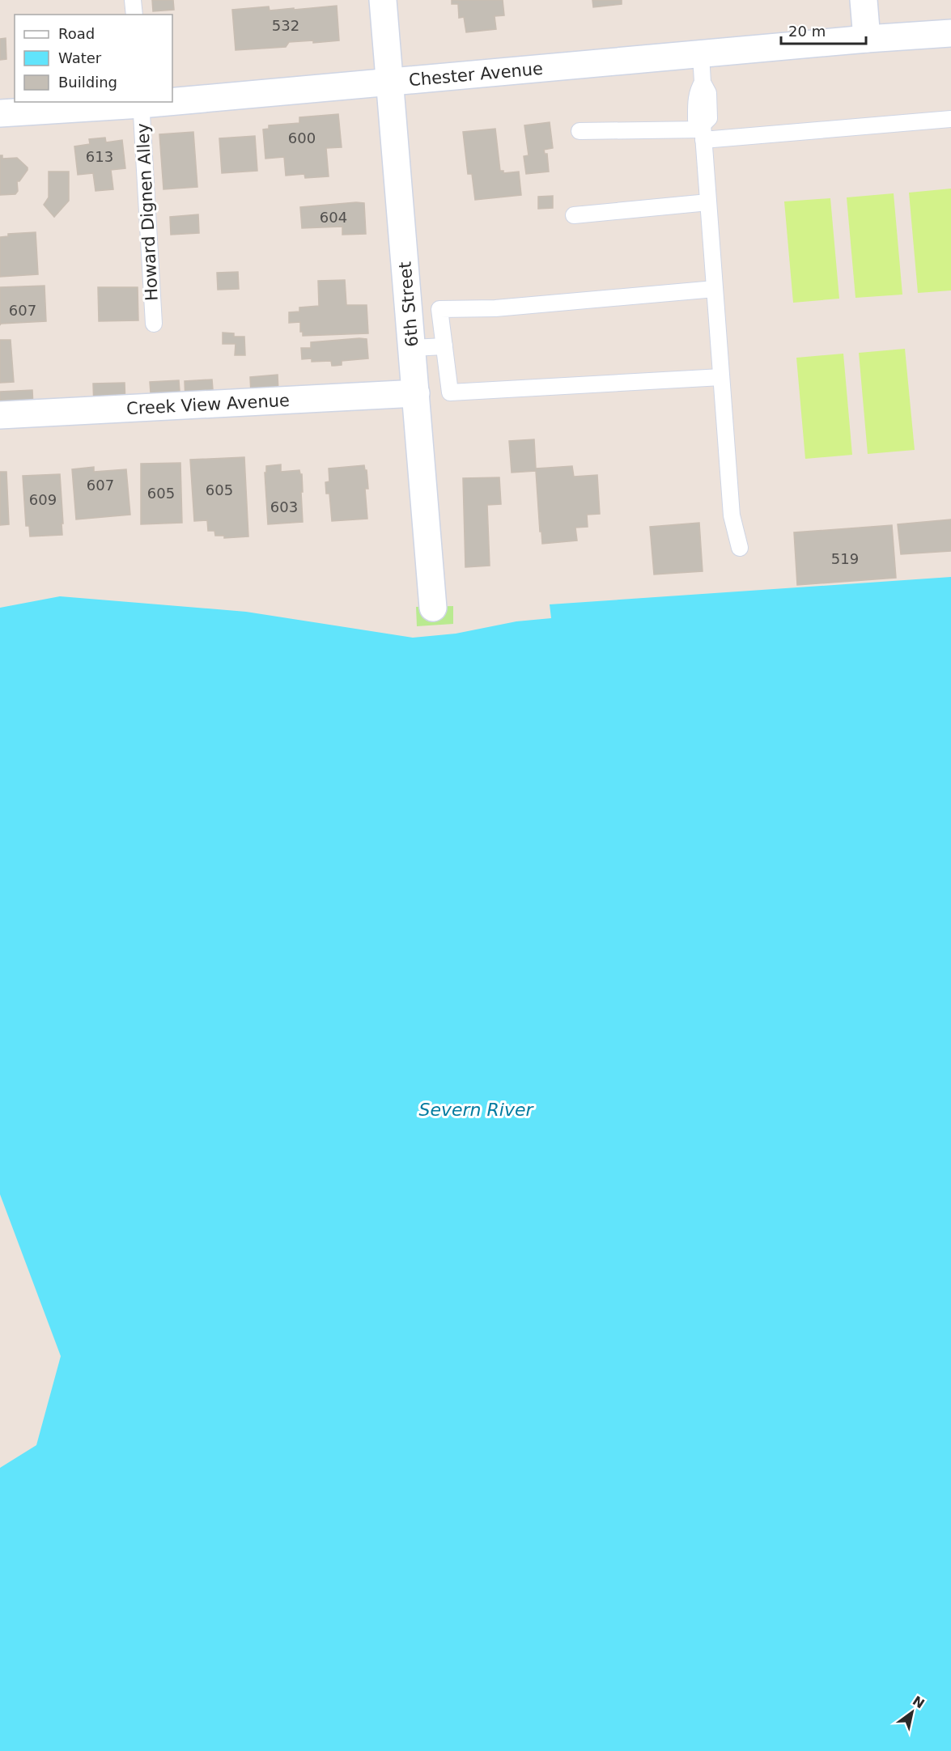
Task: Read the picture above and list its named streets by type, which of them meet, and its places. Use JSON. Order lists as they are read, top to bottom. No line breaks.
{"streets":{"street":["Chester Avenue","6th Street","Creek View Avenue"],"lane":["Howard Dignen Alley"]},"crossings":[["Chester Avenue","Howard Dignen Alley"],["Chester Avenue","6th Street"],["6th Street","Creek View Avenue"]],"water":["Severn River"],"house_numbers":["532","600","613","604","607","607","605","605","609","603","519"],"legend":["Road","Water","Building"],"scale_bar":"20 m","north":"top right"}
